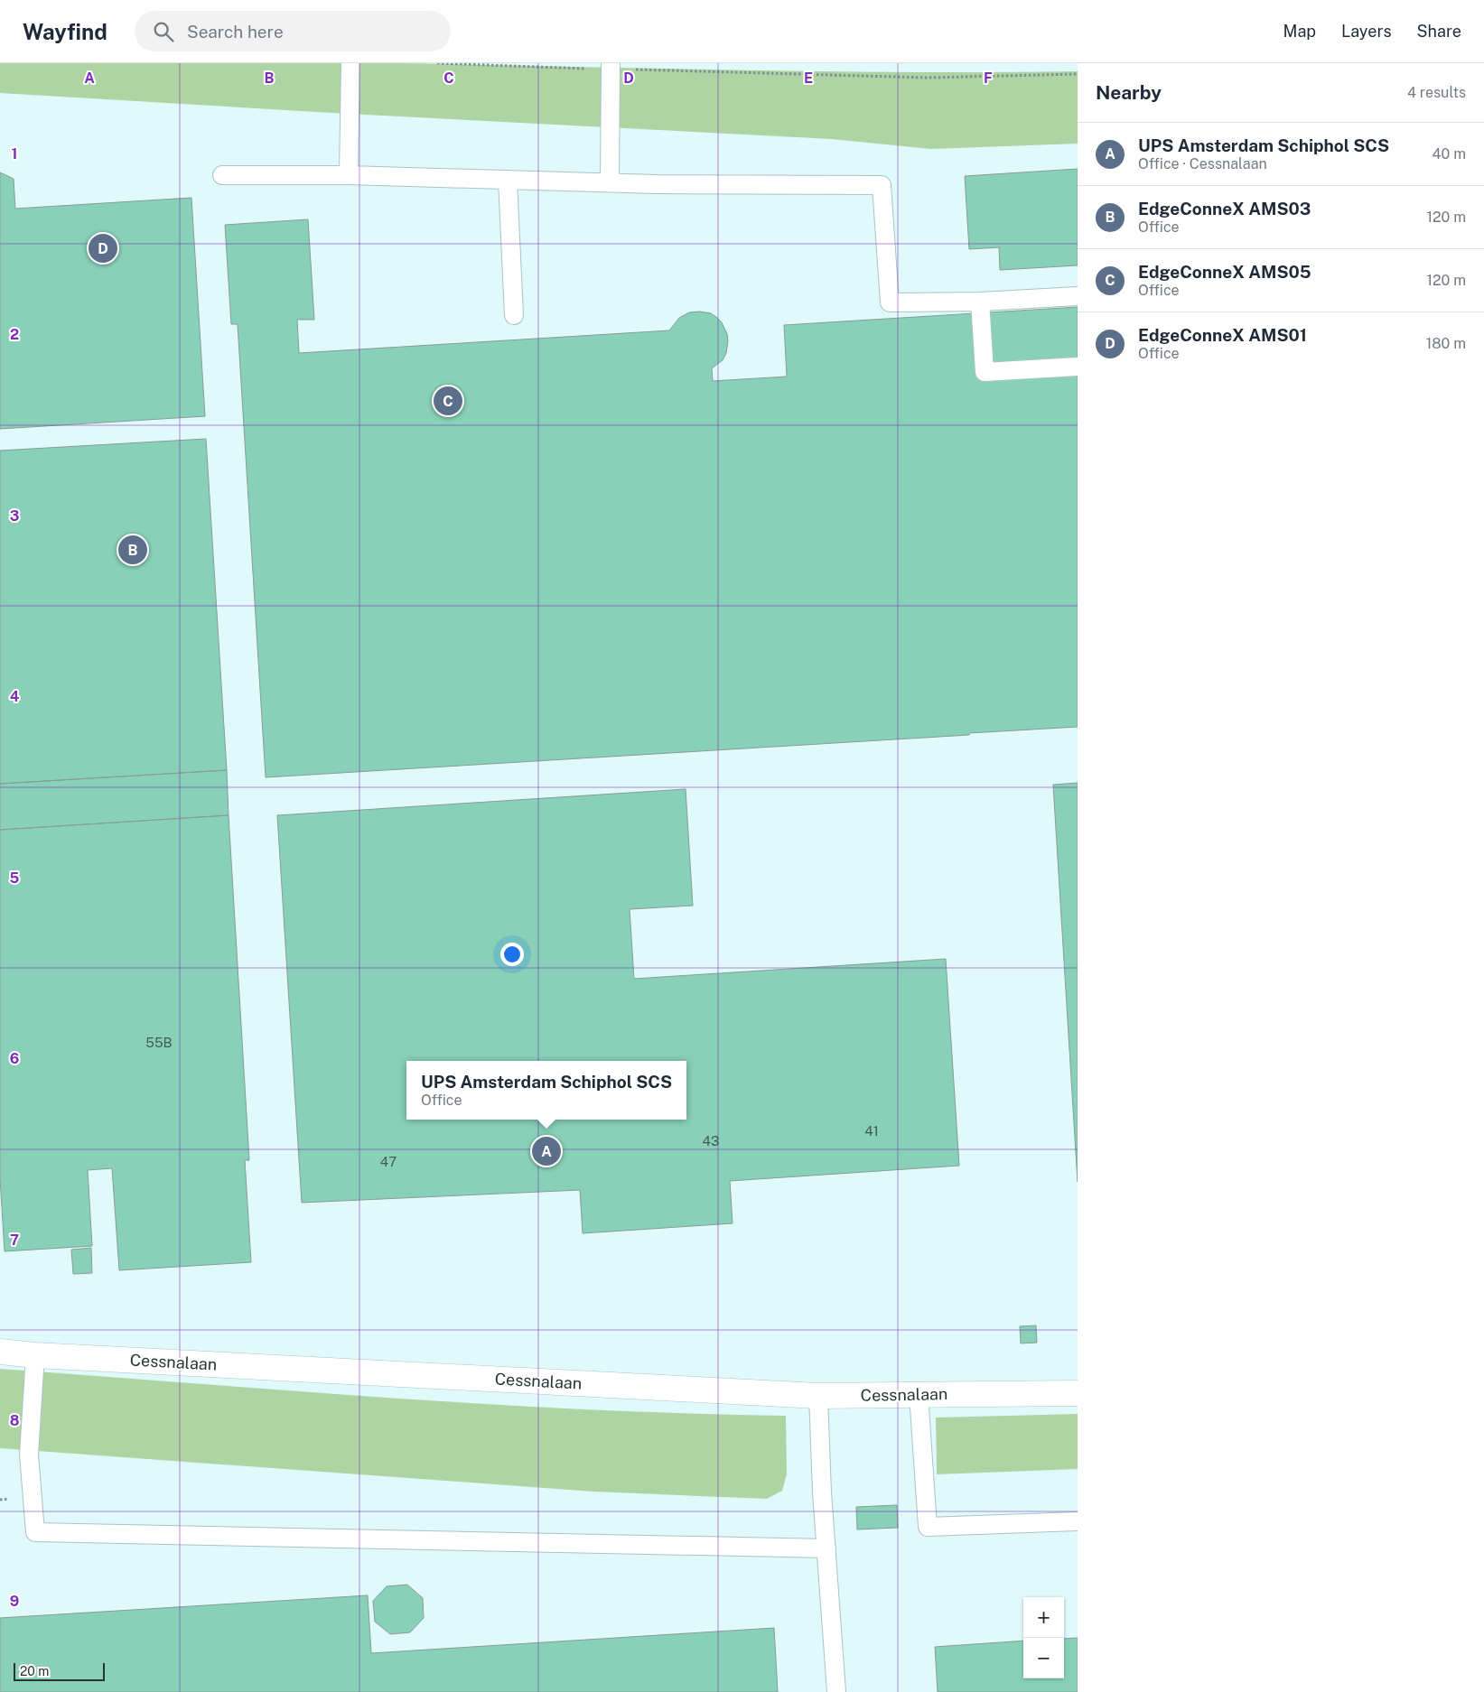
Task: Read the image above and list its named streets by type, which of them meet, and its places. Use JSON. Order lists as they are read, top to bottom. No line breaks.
{"streets":{"street":["Cessnalaan"]},"house_numbers":["55B","41","43","47"],"scale_bar":"20 m","page":{"header":"Wayfind","search":"Search here","nav":["Map","Layers","Share"],"heading":["Nearby","4 results"],"list":[{"mark":"A","name":"UPS Amsterdam Schiphol SCS","note":"Office · Cessnalaan","value":"40 m"},{"mark":"B","name":"EdgeConneX AMS03","note":"Office","value":"120 m"},{"mark":"C","name":"EdgeConneX AMS05","note":"Office","value":"120 m"},{"mark":"D","name":"EdgeConneX AMS01","note":"Office","value":"180 m"}],"pins":["D","C","B","A"],"popup":["UPS Amsterdam Schiphol SCS","Office"],"map_buttons":["+","−"],"scale":"20 m"},"grid":{"columns":["A","B","C","D","E","F"],"rows":["1","2","3","4","5","6","7","8","9"]}}
